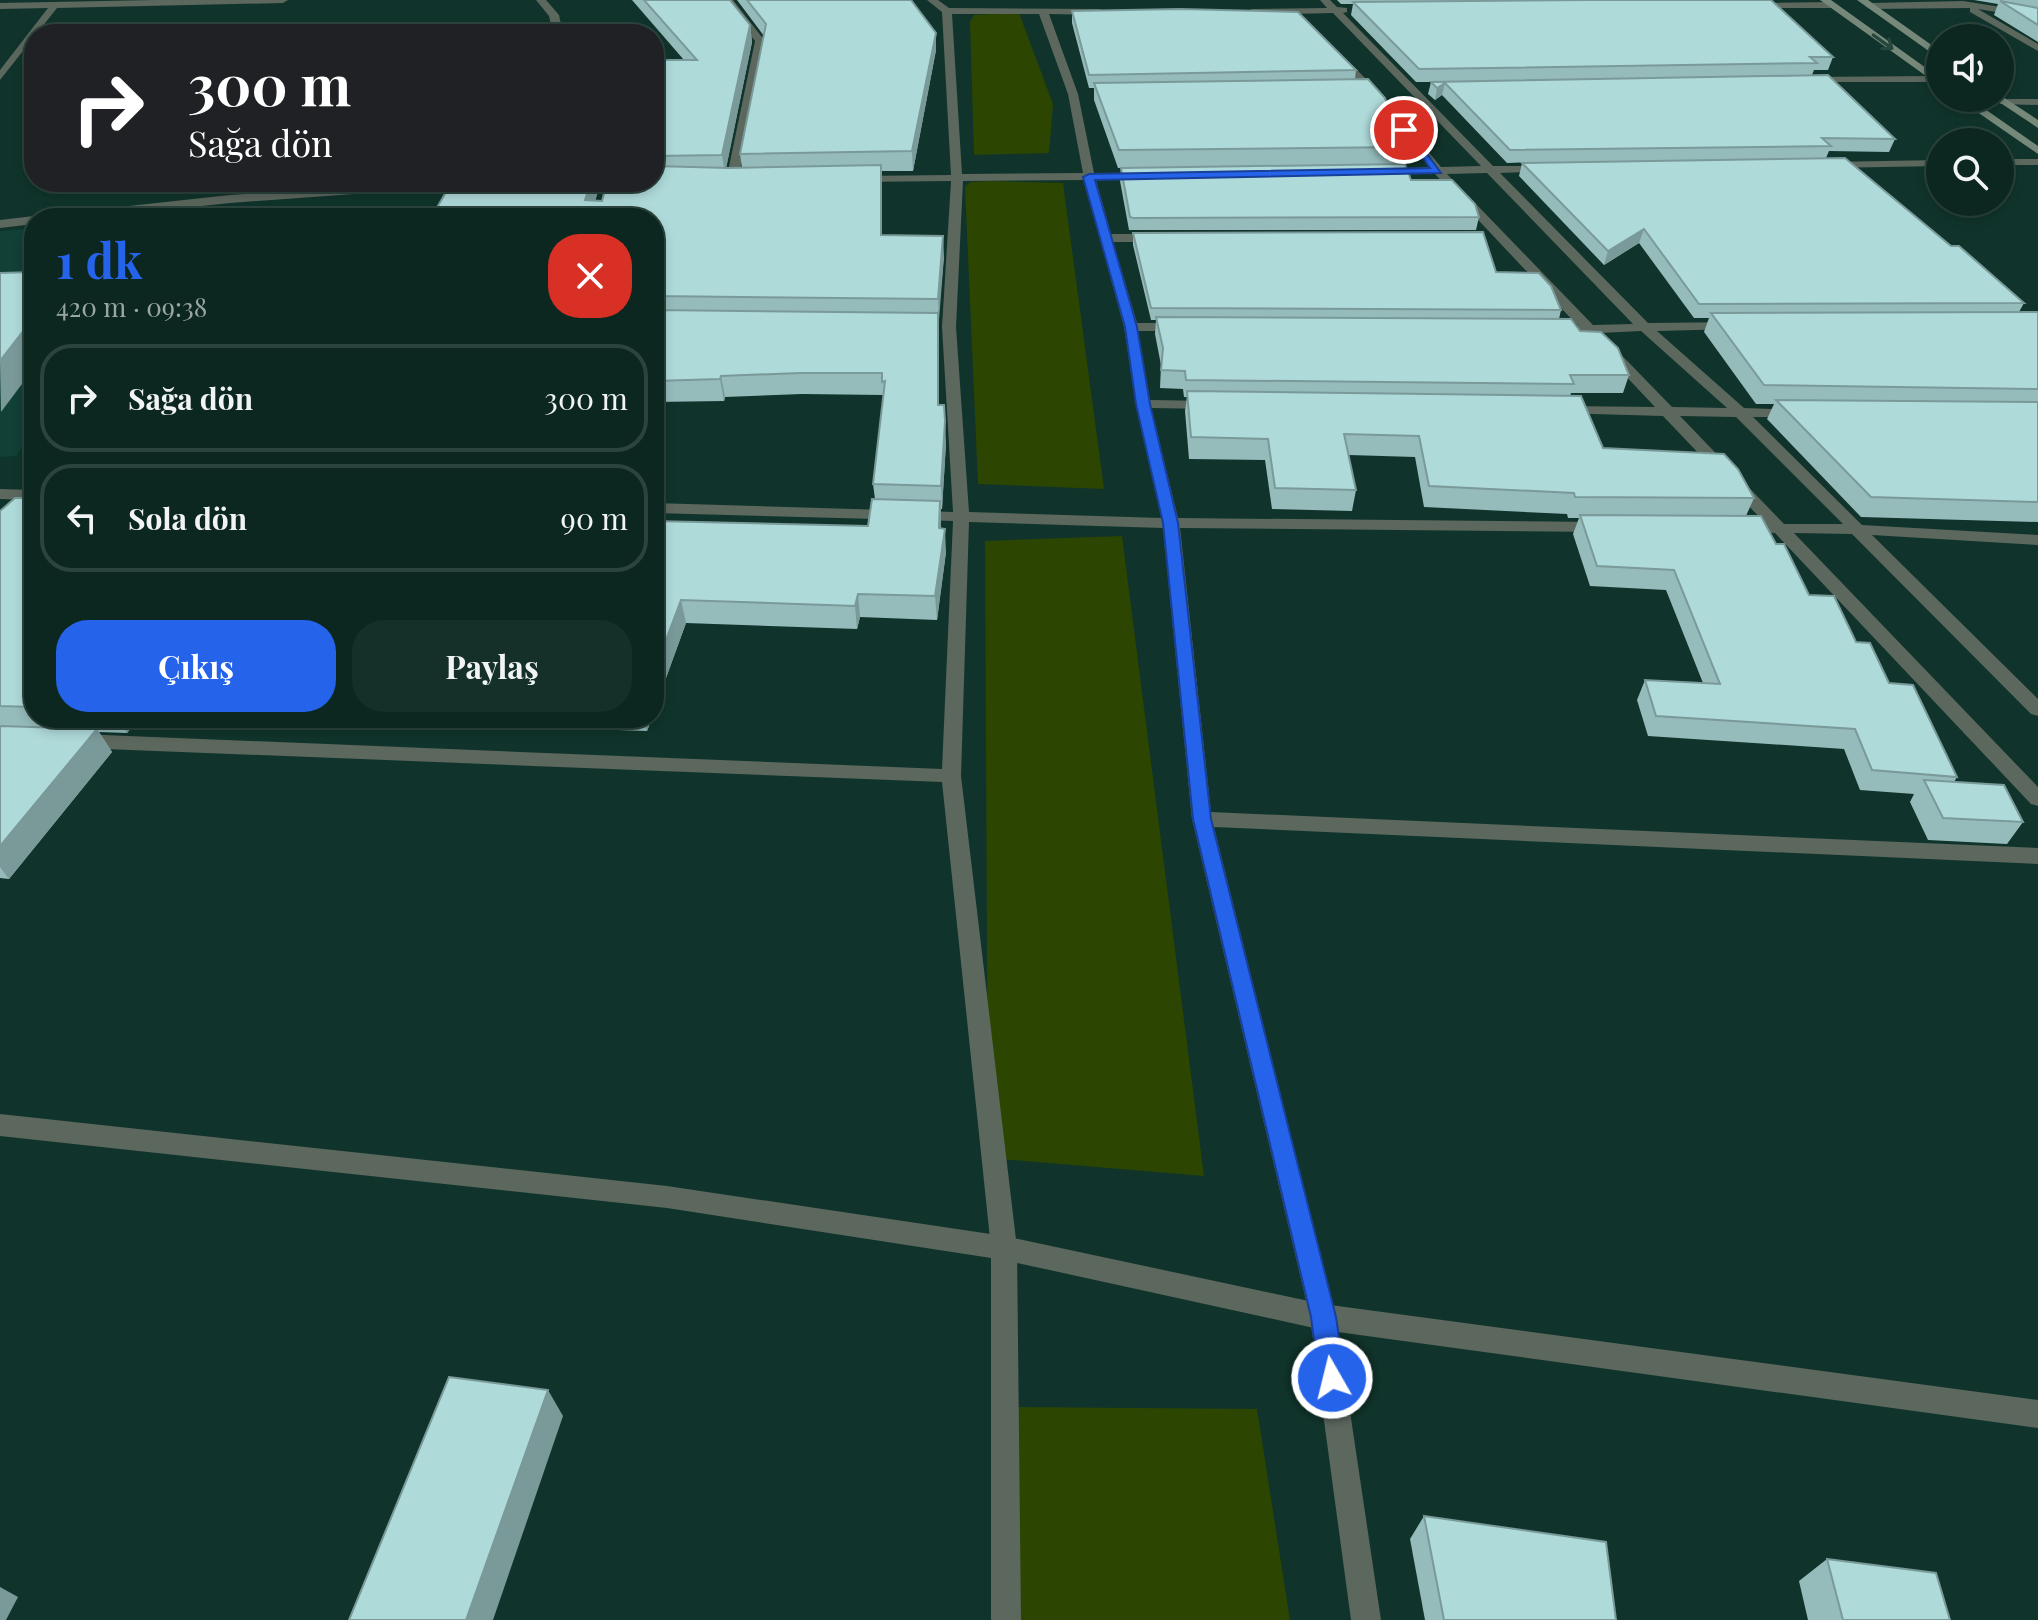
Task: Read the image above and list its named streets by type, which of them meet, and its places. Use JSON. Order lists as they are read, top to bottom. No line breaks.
{"page":{"turn":["300 m","Sağa dön"],"heading":["1 dk","420 m · 09:38"],"list":[{"name":"Sağa dön","value":"300 m"},{"name":"Sola dön","value":"90 m"}],"buttons":["Çıkış","Paylaş"]}}
